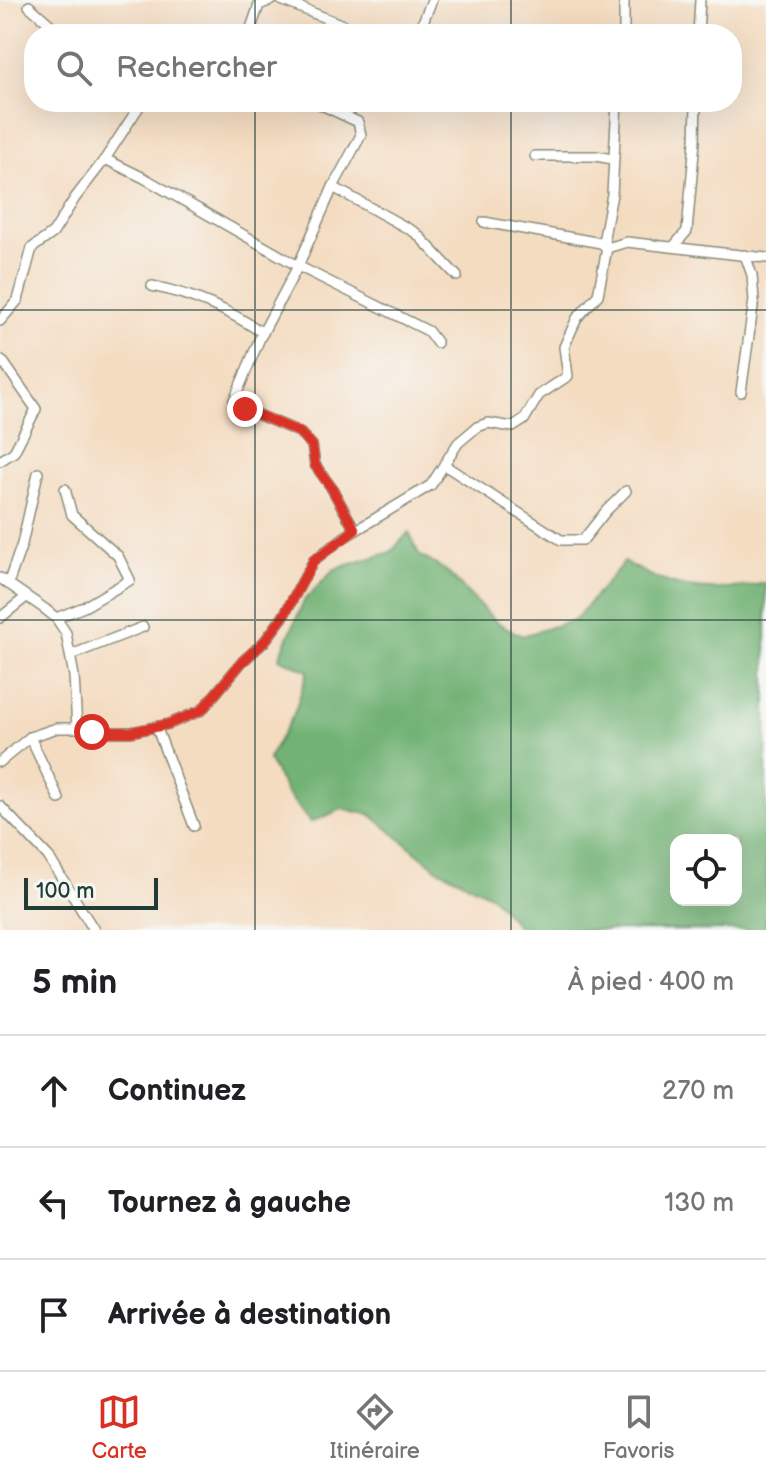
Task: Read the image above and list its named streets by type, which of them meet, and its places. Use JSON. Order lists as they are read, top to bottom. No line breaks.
{"scale_bar":"100 m","page":{"search":"Rechercher","scale":"100 m","heading":["5 min","À pied · 400 m"],"list":[["Continuez","270 m"],["Tournez à gauche","130 m"],"Arrivée à destination"],"nav":["Carte","Itinéraire","Favoris"]}}
